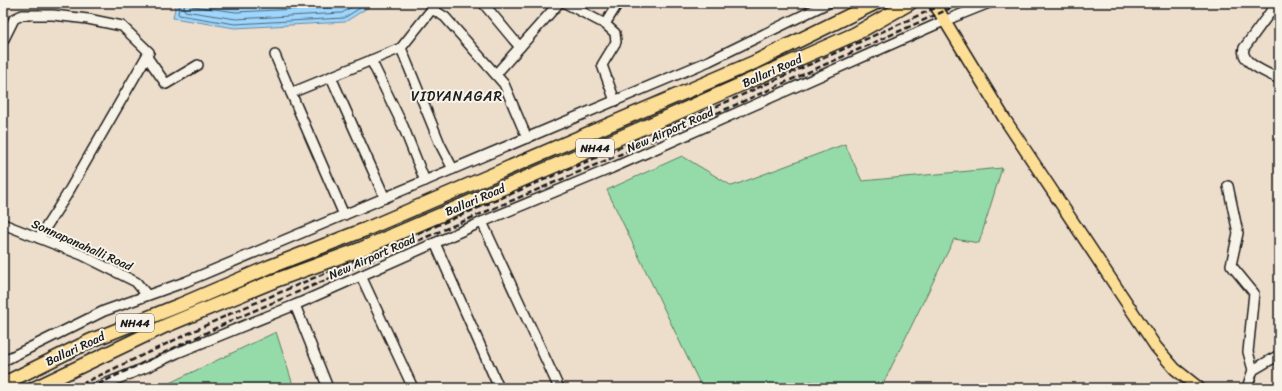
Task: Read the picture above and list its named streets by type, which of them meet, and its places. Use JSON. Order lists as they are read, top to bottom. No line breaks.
{"streets":{"highway":["Ballari Road","NH44"],"street":["New Airport Road","Sonnapanahalli Road"]},"districts":["VIDYANAGAR"]}
